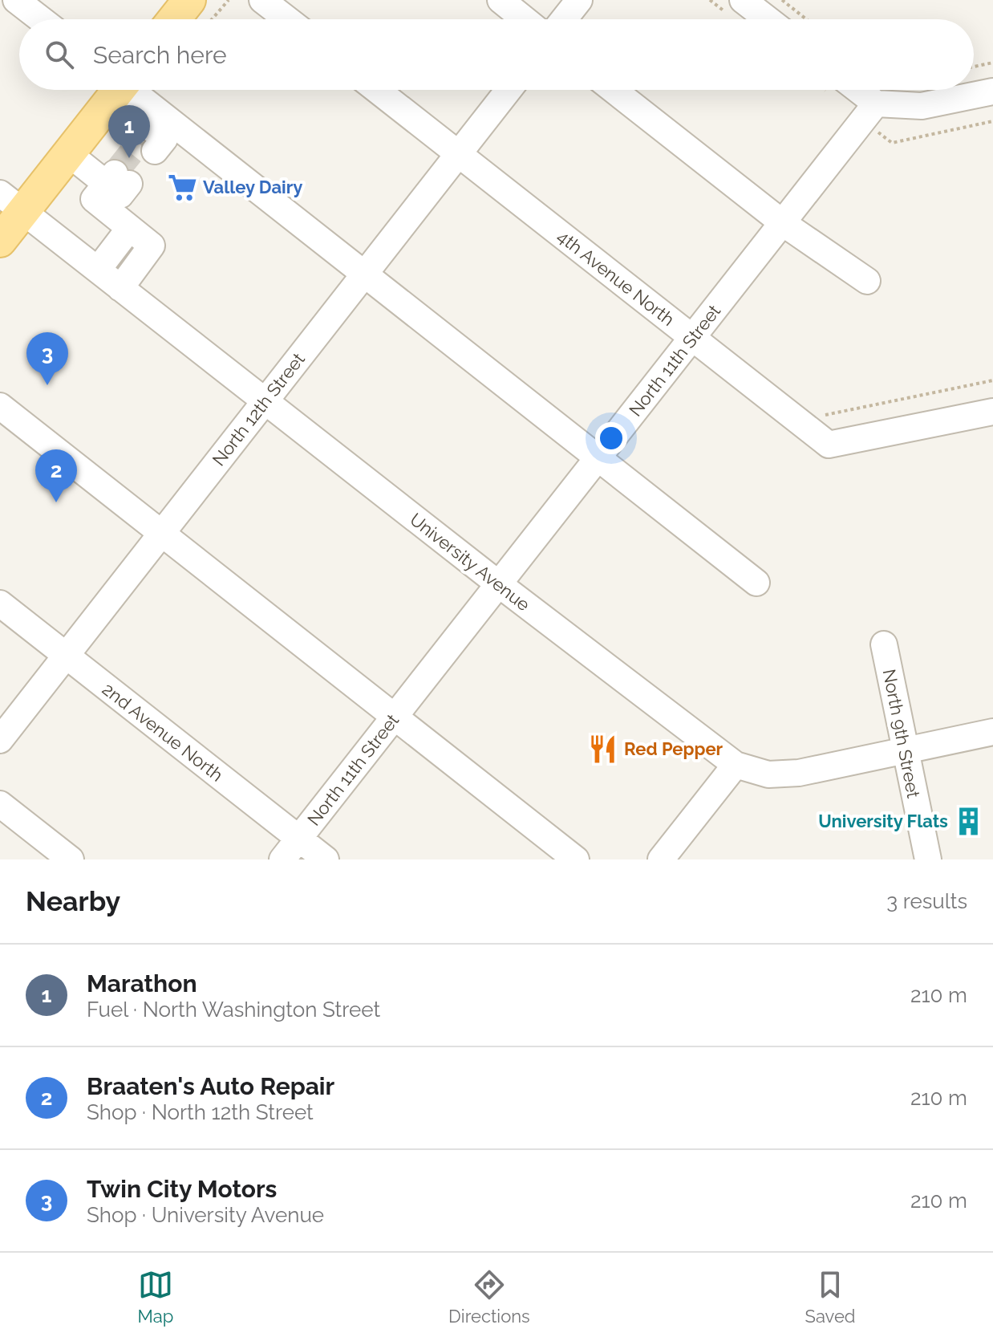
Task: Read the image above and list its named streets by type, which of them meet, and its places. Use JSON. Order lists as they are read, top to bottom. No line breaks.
{"streets":{"street":["4th Avenue North","North 11th Street","North 12th Street","University Avenue","2nd Avenue North","North 9th Street"]},"crossings":[["4th Avenue North","North 11th Street"],["4th Avenue North","North 12th Street"],["North 11th Street","University Avenue"],["North 11th Street","2nd Avenue North"],["North 12th Street","University Avenue"],["North 12th Street","2nd Avenue North"],["University Avenue","North 9th Street"]],"places":{"supermarket":["Valley Dairy"],"restaurant":["Red Pepper"],"building":["University Flats"]},"page":{"search":"Search here","pins":["1","3","2"],"heading":["Nearby","3 results"],"list":[{"mark":"1","name":"Marathon","note":"Fuel · North Washington Street","value":"210 m"},{"mark":"2","name":"Braaten's Auto Repair","note":"Shop · North 12th Street","value":"210 m"},{"mark":"3","name":"Twin City Motors","note":"Shop · University Avenue","value":"210 m"}],"nav":["Map","Directions","Saved"]}}
